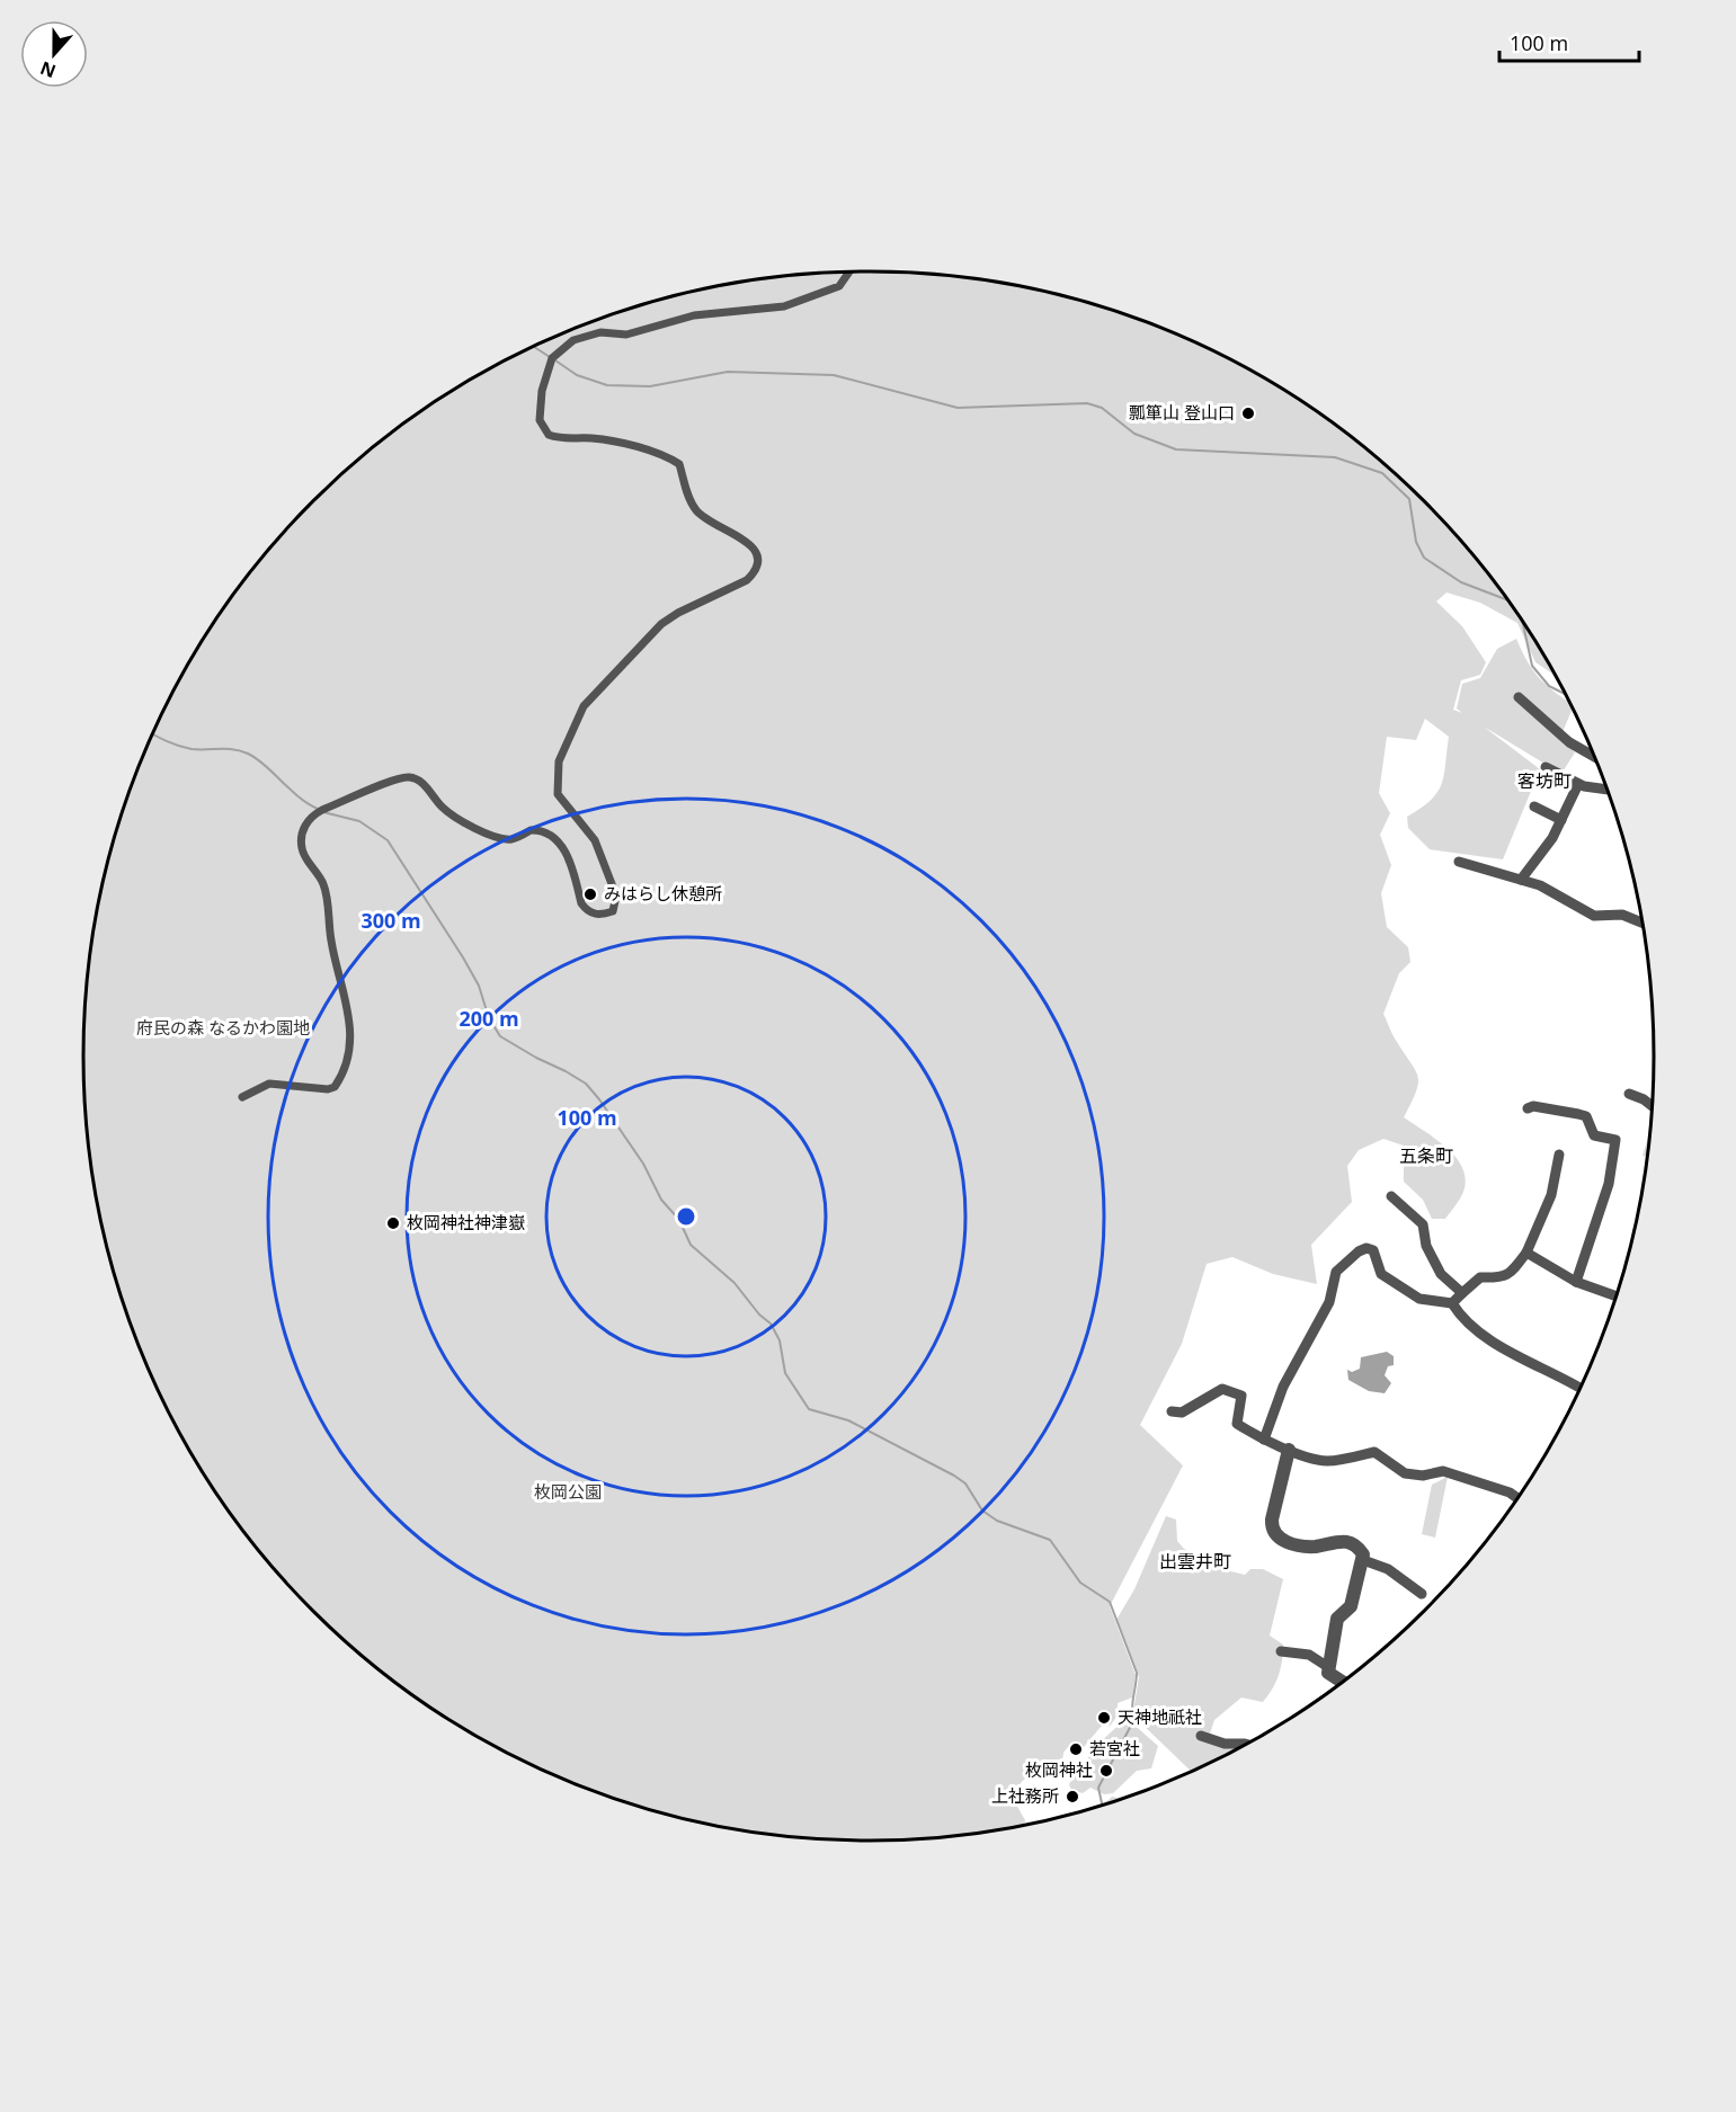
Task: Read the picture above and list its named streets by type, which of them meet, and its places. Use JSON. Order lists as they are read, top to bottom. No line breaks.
{"districts":["客坊町","五条町","出雲井町"],"parks":["府民の森 なるかわ園地","枚岡公園"],"places":["瓢箪山 登山口","みはらし休憩所","枚岡神社神津嶽","天神地祇社","若宮社","枚岡神社","上社務所"],"scale_bar":"100 m","north":"bottom","rings":["300 m","200 m","100 m"]}
